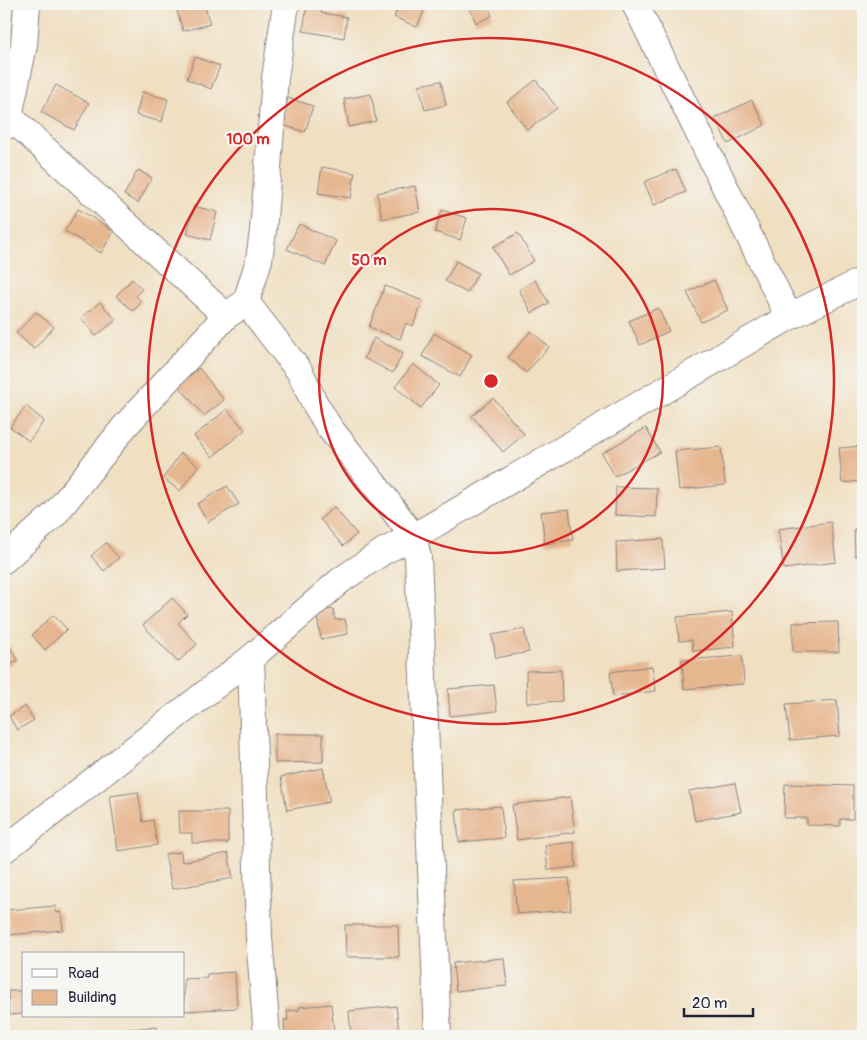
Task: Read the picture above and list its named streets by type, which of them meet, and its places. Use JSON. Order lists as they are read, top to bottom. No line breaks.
{"legend":["Road","Building"],"scale_bar":"20 m","rings":["100 m","50 m"]}
